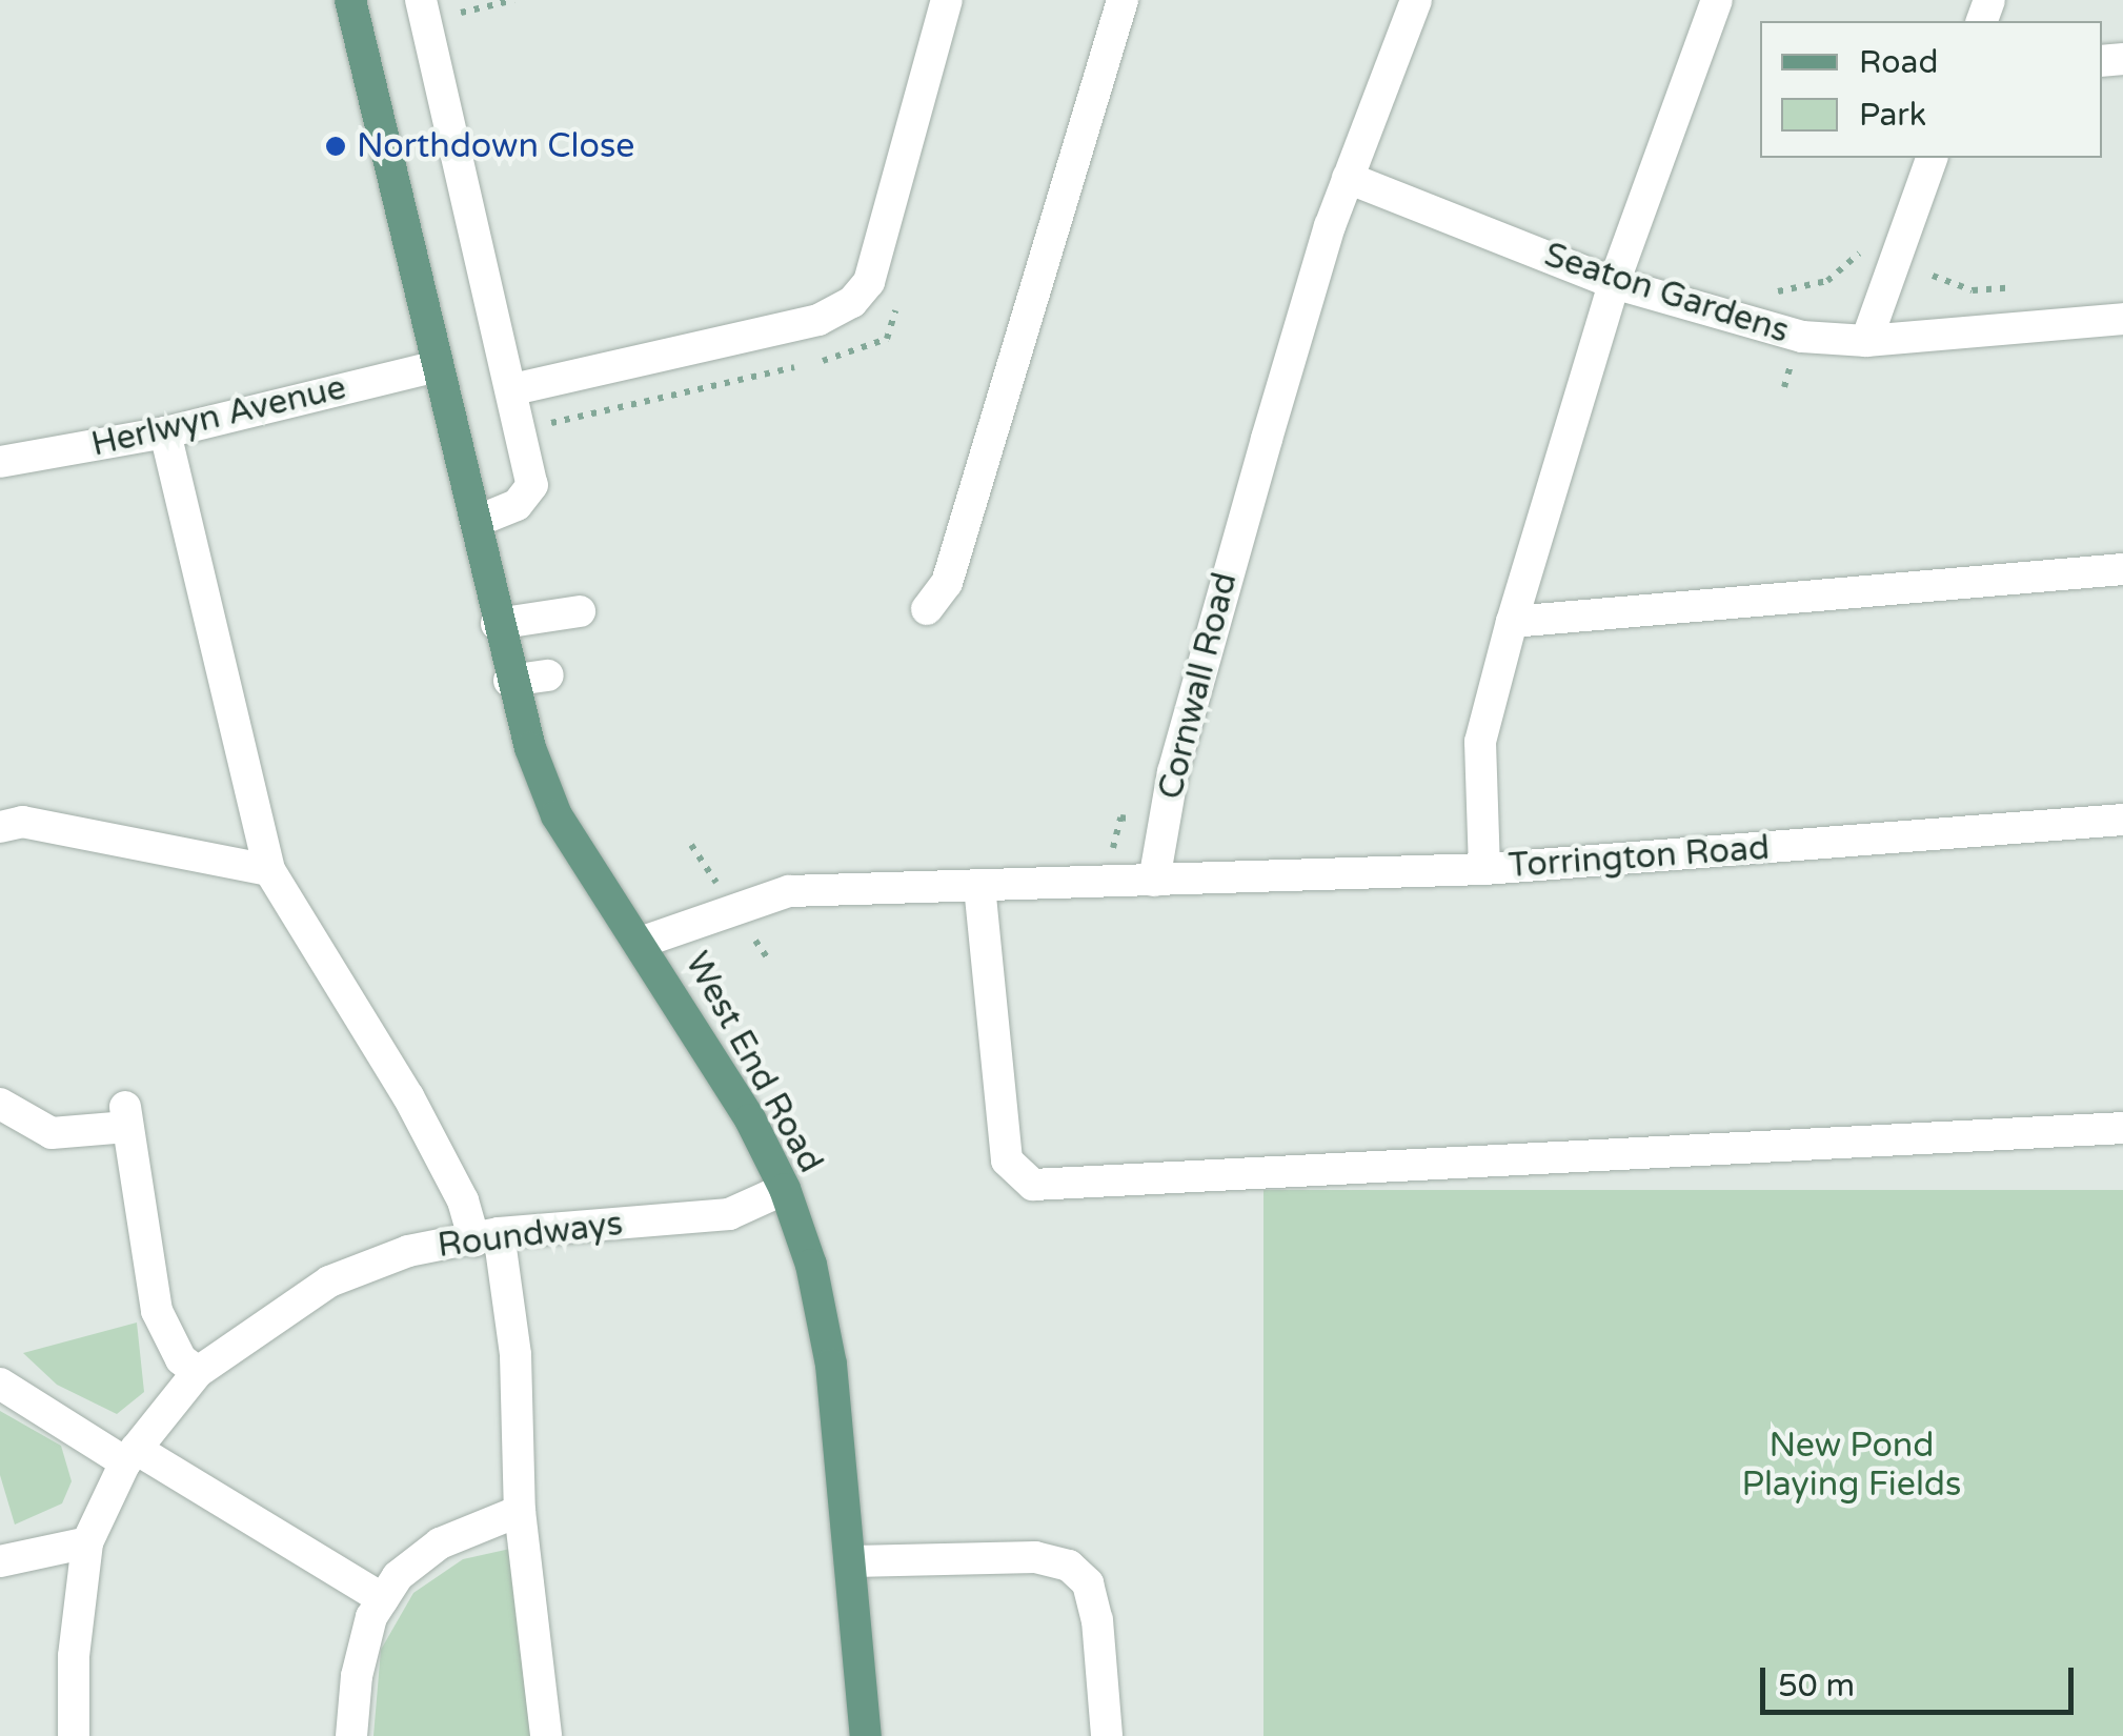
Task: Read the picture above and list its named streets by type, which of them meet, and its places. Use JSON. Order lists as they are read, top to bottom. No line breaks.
{"streets":{"main road":["West End Road"],"street":["Seaton Gardens","Herlwyn Avenue","Cornwall Road","Torrington Road","Roundways"]},"crossings":[["Seaton Gardens","Cornwall Road"],["Herlwyn Avenue","West End Road"],["Cornwall Road","Torrington Road"],["West End Road","Roundways"]],"parks":["New Pond Playing Fields"],"places":["Northdown Close"],"legend":["Road","Park"],"scale_bar":"50 m"}
